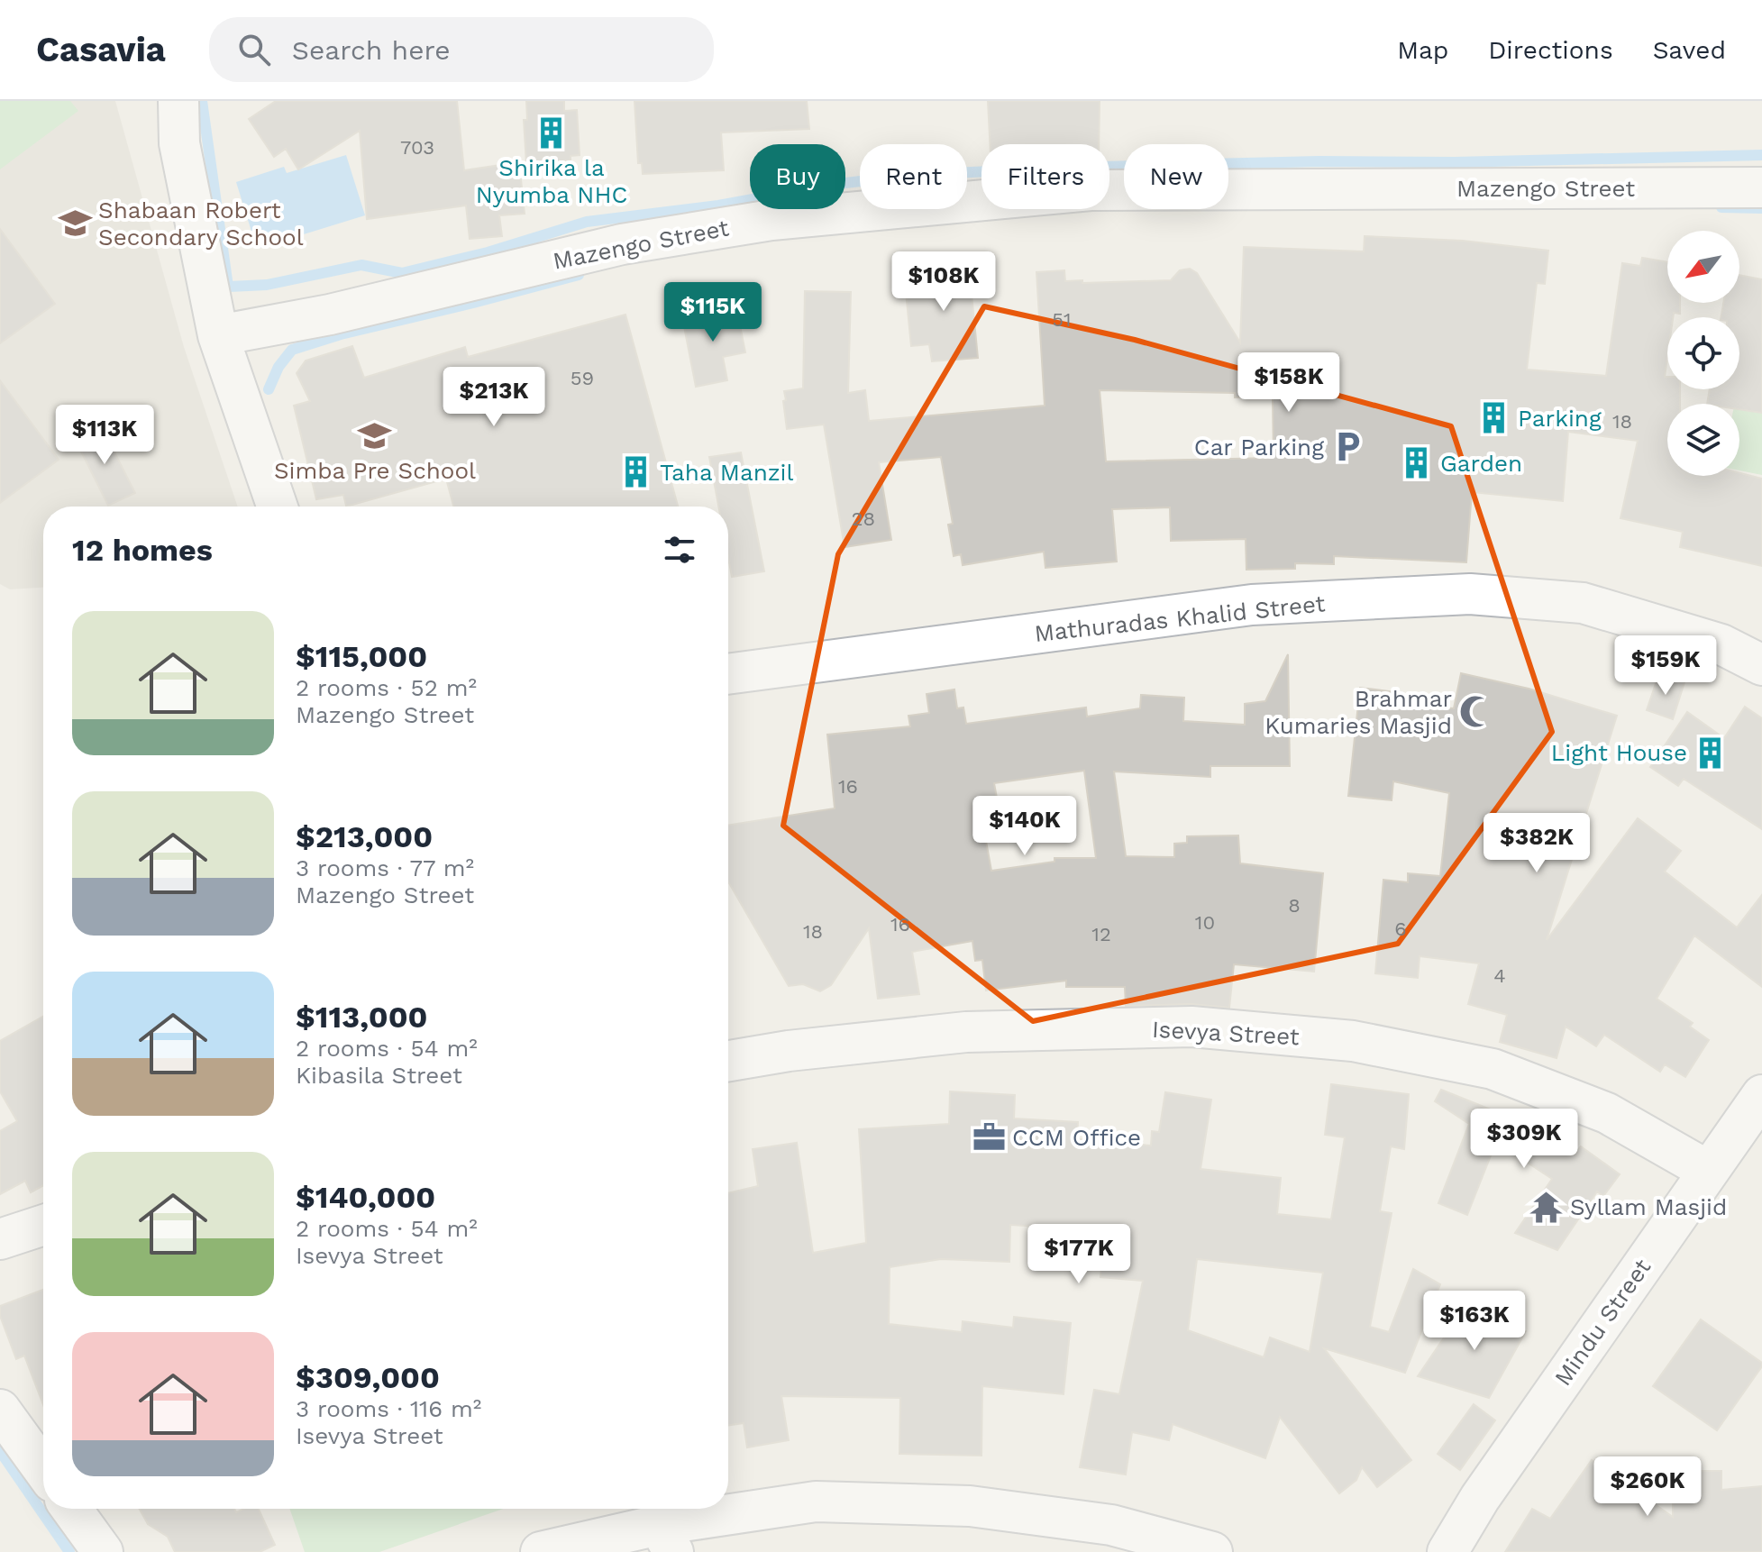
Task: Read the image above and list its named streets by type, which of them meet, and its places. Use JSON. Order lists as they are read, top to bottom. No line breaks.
{"streets":{"street":["Mazengo Street","Mathuradas Khalid Street","Isevya Street","Mindu Street"]},"crossings":[["Isevya Street","Mindu Street"]],"places":{"building":["Shirika la Nyumba NHC","Parking","Garden","Taha Manzil","Light House"],"school or university":["Shabaan Robert Secondary School","Simba Pre School"],"parking":["Car Parking"],"mosque":["Brahmar Kumaries Masjid"],"office":["CCM Office"],"temple":["Syllam Masjid"]},"house_numbers":["703","51","59","18","28","16","8","10","16","6","18","12","4"],"north":"bottom left","page":{"header":"Casavia","search":"Search here","nav":["Map","Directions","Saved"],"chip":["Buy","Rent","Filters","New"],"price":["$108K","$115K","$158K","$213K","$113K","$159K","$140K","$382K","$309K","$177K","$163K","$260K"],"heading":"12 homes","list":[{"name":"$115,000","note":"2 rooms · 52 m² · Mazengo Street"},{"name":"$213,000","note":"3 rooms · 77 m² · Mazengo Street"},{"name":"$113,000","note":"2 rooms · 54 m² · Kibasila Street"},{"name":"$140,000","note":"2 rooms · 54 m² · Isevya Street"},{"name":"$309,000","note":"3 rooms · 116 m² · Isevya Street"}]}}
